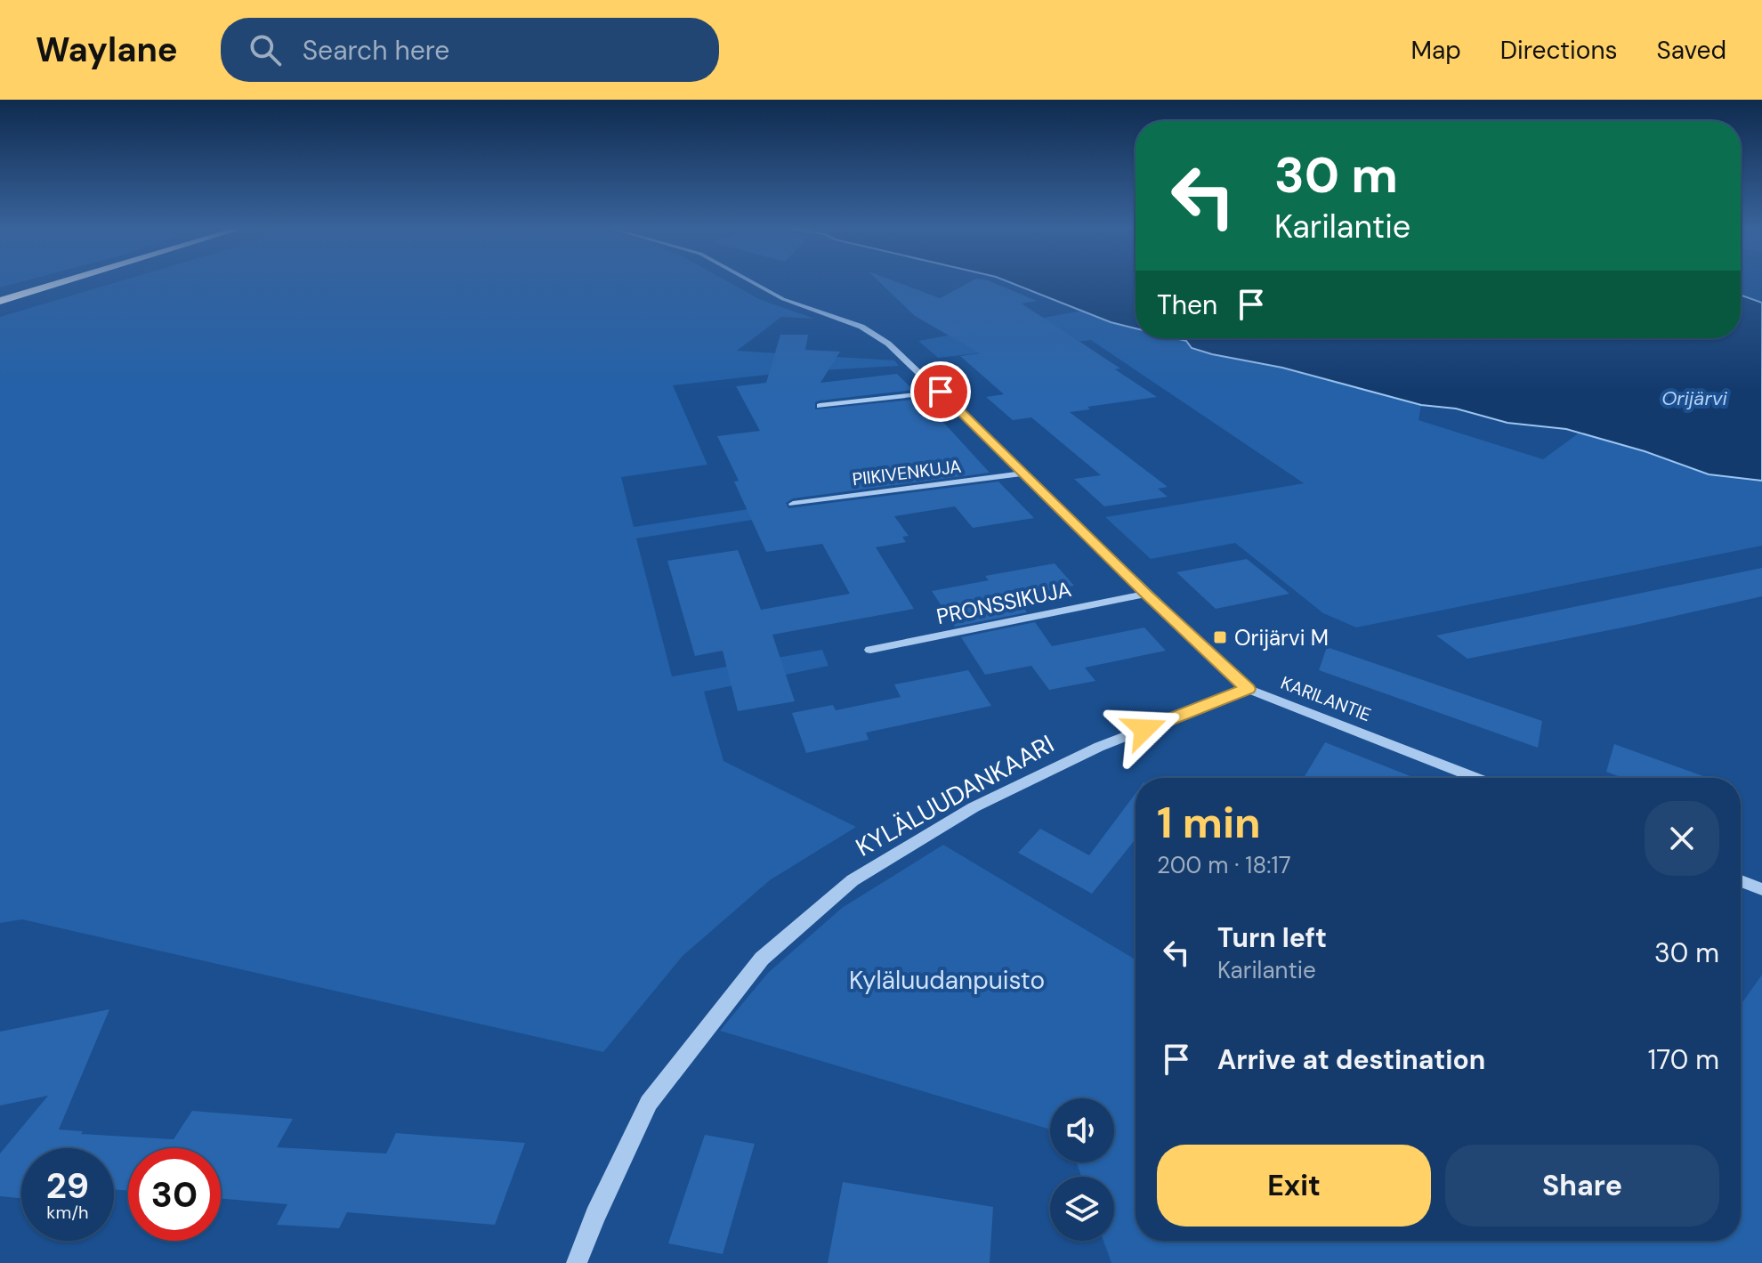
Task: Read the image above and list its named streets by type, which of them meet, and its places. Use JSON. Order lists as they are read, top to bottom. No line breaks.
{"streets":{"street":["PIIKIVENKUJA","PRONSSIKUJA","KARILANTIE","KYLÄLUUDANKAARI"]},"crossings":[["PIIKIVENKUJA","KARILANTIE"],["PRONSSIKUJA","KARILANTIE"],["KARILANTIE","KYLÄLUUDANKAARI"]],"water":["Orijärvi"],"parks":["Kyläluudanpuisto"],"places":{"transit":["Orijärvi M"]},"page":{"header":"Waylane","search":"Search here","nav":["Map","Directions","Saved"],"turn":["30 m","Karilantie"],"then":"Then","heading":["1 min","200 m · 18:17"],"list":[{"name":"Turn left","note":"Karilantie","value":"30 m"},{"name":"Arrive at destination","value":"170 m"}],"buttons":["Exit","Share"],"speed":"29 km/h","limit":"30"}}
